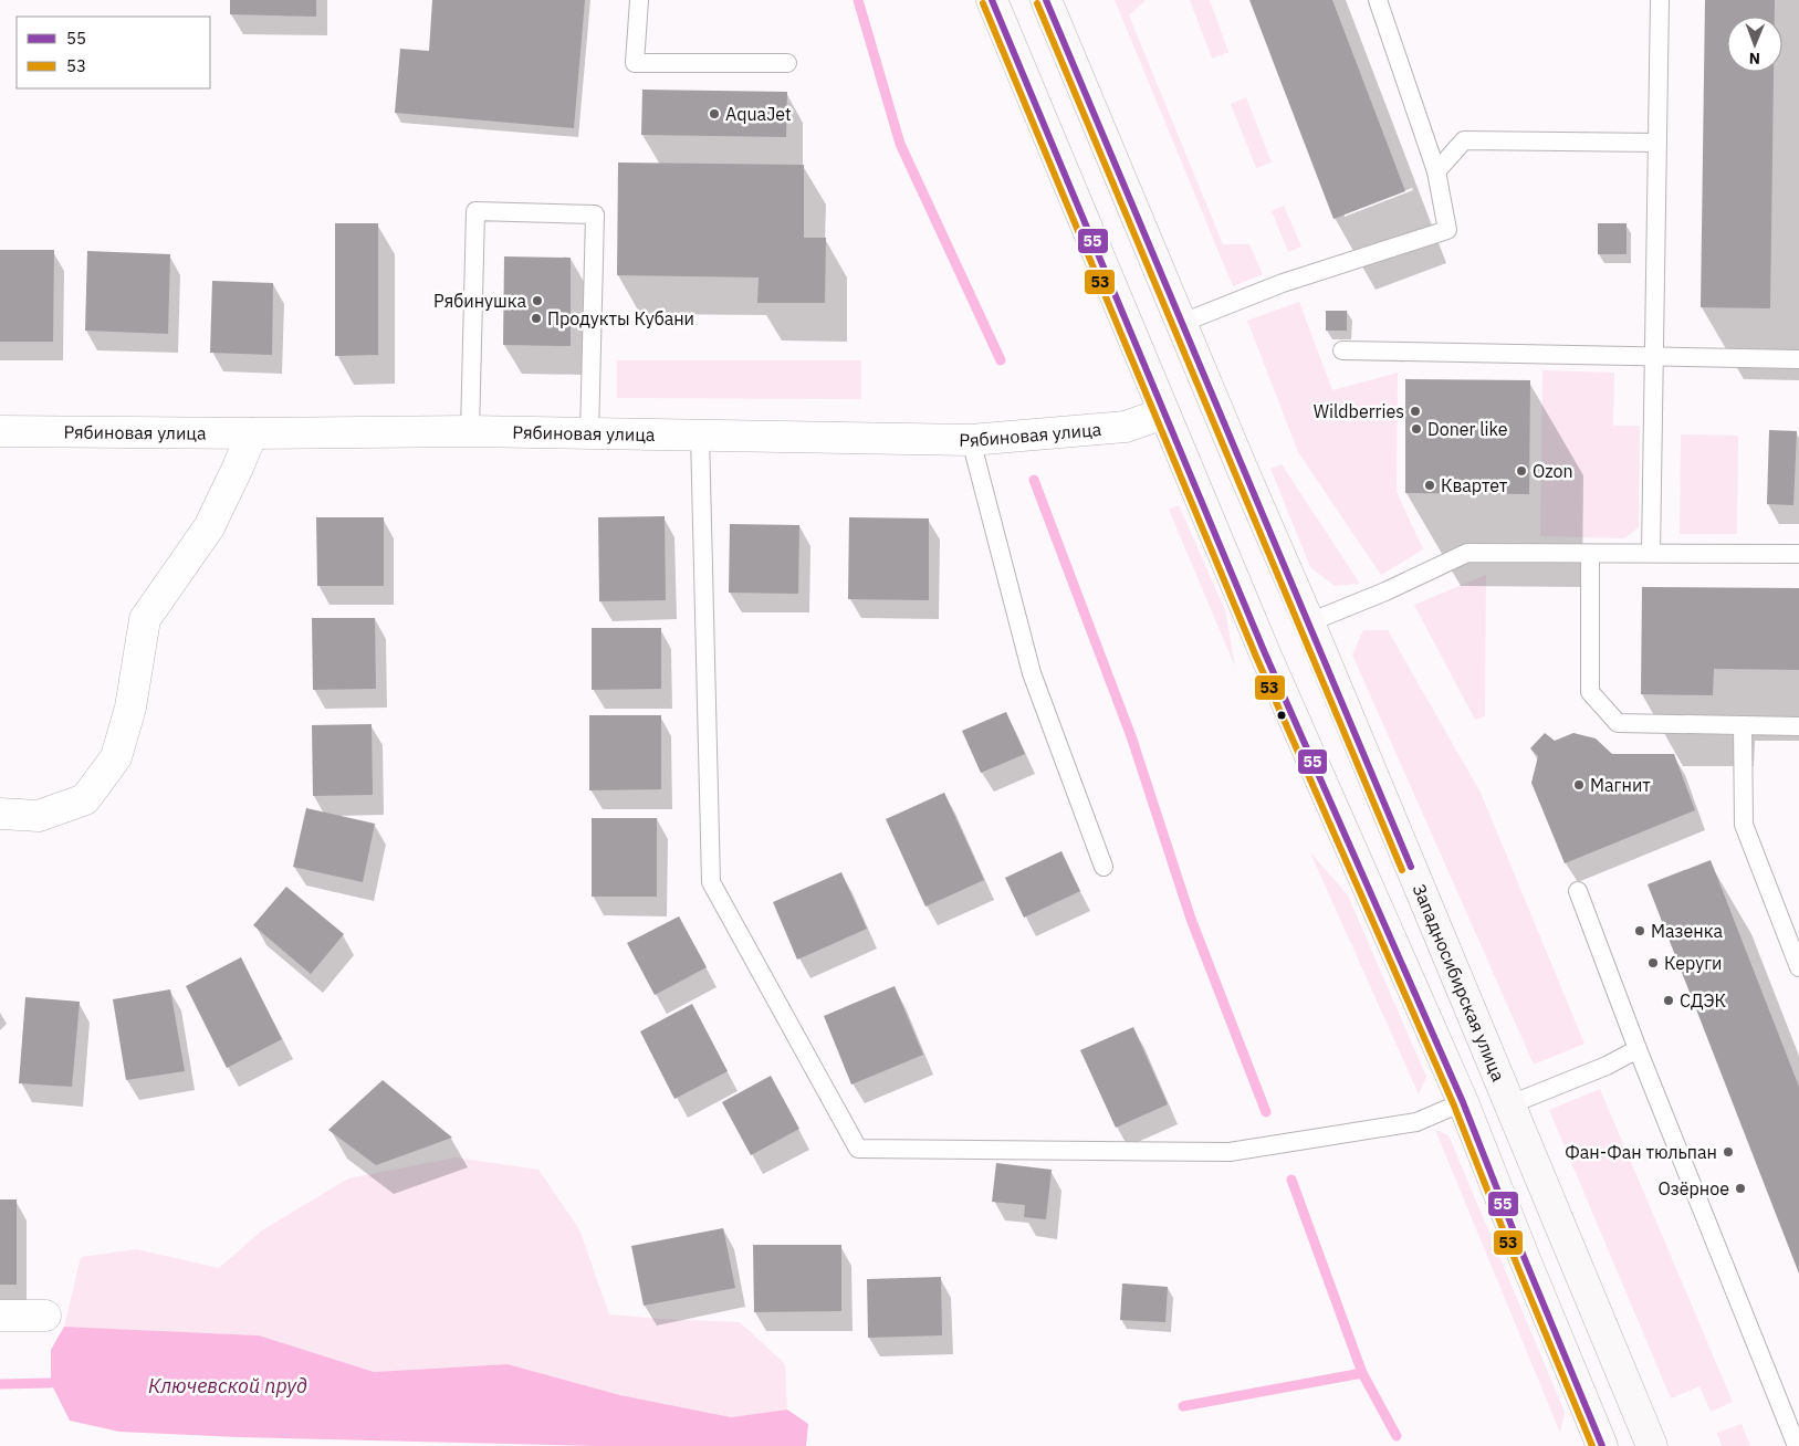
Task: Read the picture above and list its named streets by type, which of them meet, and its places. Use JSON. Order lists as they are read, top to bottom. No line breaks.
{"streets":{"main road":["Западносибирская улица"],"street":["Рябиновая улица"]},"water":["Ключевской пруд"],"places":["AquaJet","Рябинушка","Продукты Кубани","Wildberries","Doner like","Ozon","Квартет","Магнит","Мазенка","Керуги","СДЭК","Фан-Фан тюльпан","Озёрное"],"lines":["transit line 55","transit line 53"],"legend":["55","53"],"north":"bottom"}
